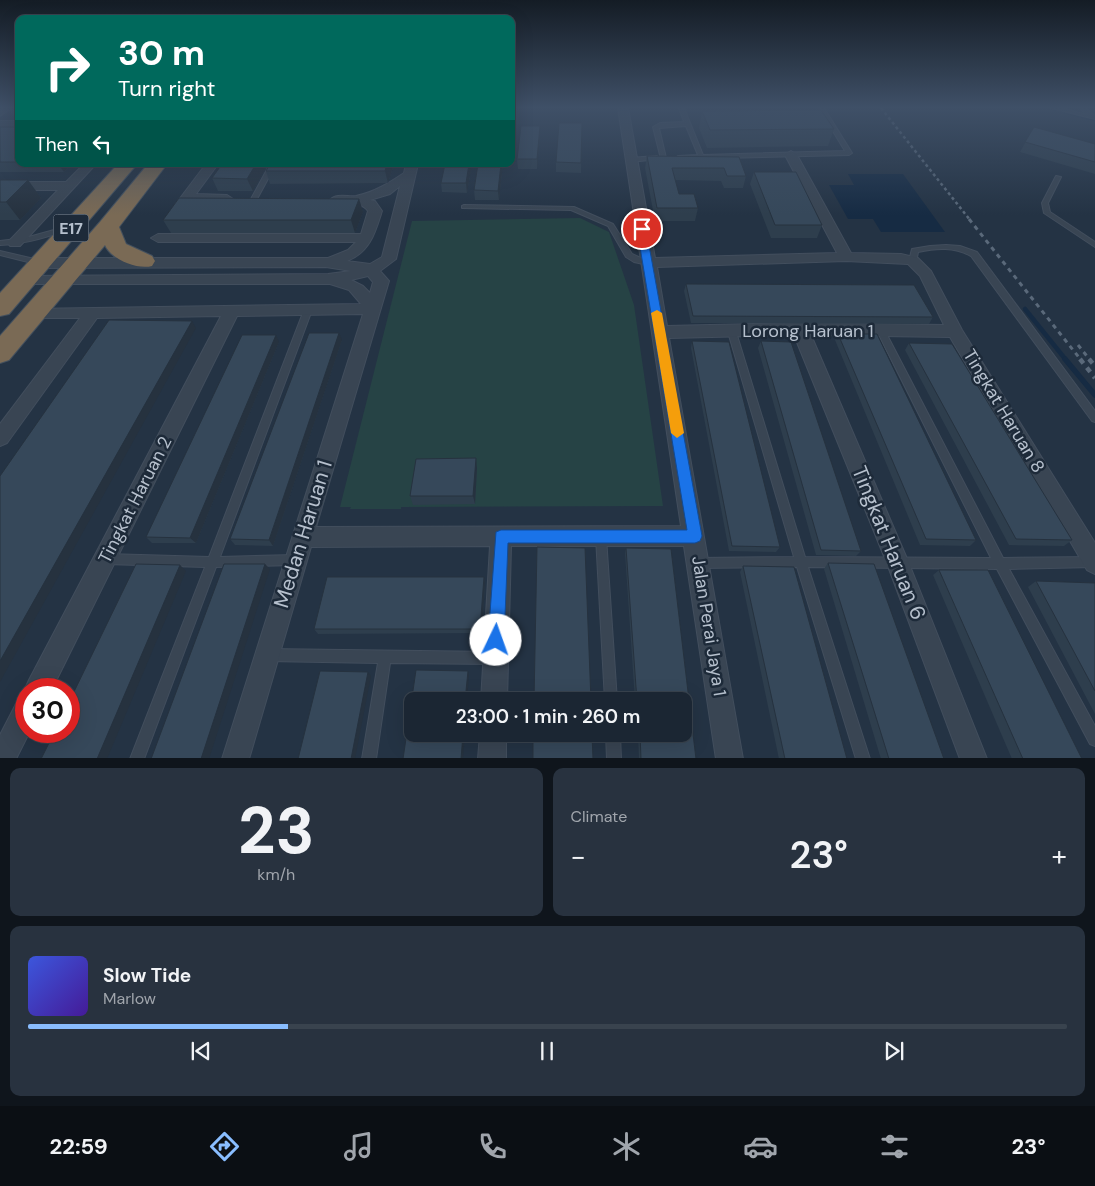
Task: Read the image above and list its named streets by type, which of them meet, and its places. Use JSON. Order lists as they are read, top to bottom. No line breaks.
{"streets":{"highway":["E17"],"street":["Lorong Haruan 1","Tingkat Haruan 8","Tingkat Haruan 2","Medan Haruan 1","Tingkat Haruan 6","Jalan Perai Jaya 1"]},"crossings":[["Lorong Haruan 1","Tingkat Haruan 8"],["Lorong Haruan 1","Tingkat Haruan 6"],["Lorong Haruan 1","Jalan Perai Jaya 1"]],"page":{"turn":["30 m","Turn right"],"then":"Then","limit":"30","trip":"23:00 · 1 min · 260 m","tile":[["23","km/h"],"Climate"],"heat":["−","23°","+"],"song":["Slow Tide","Marlow"],"tabs":["22:59","23°"]}}
